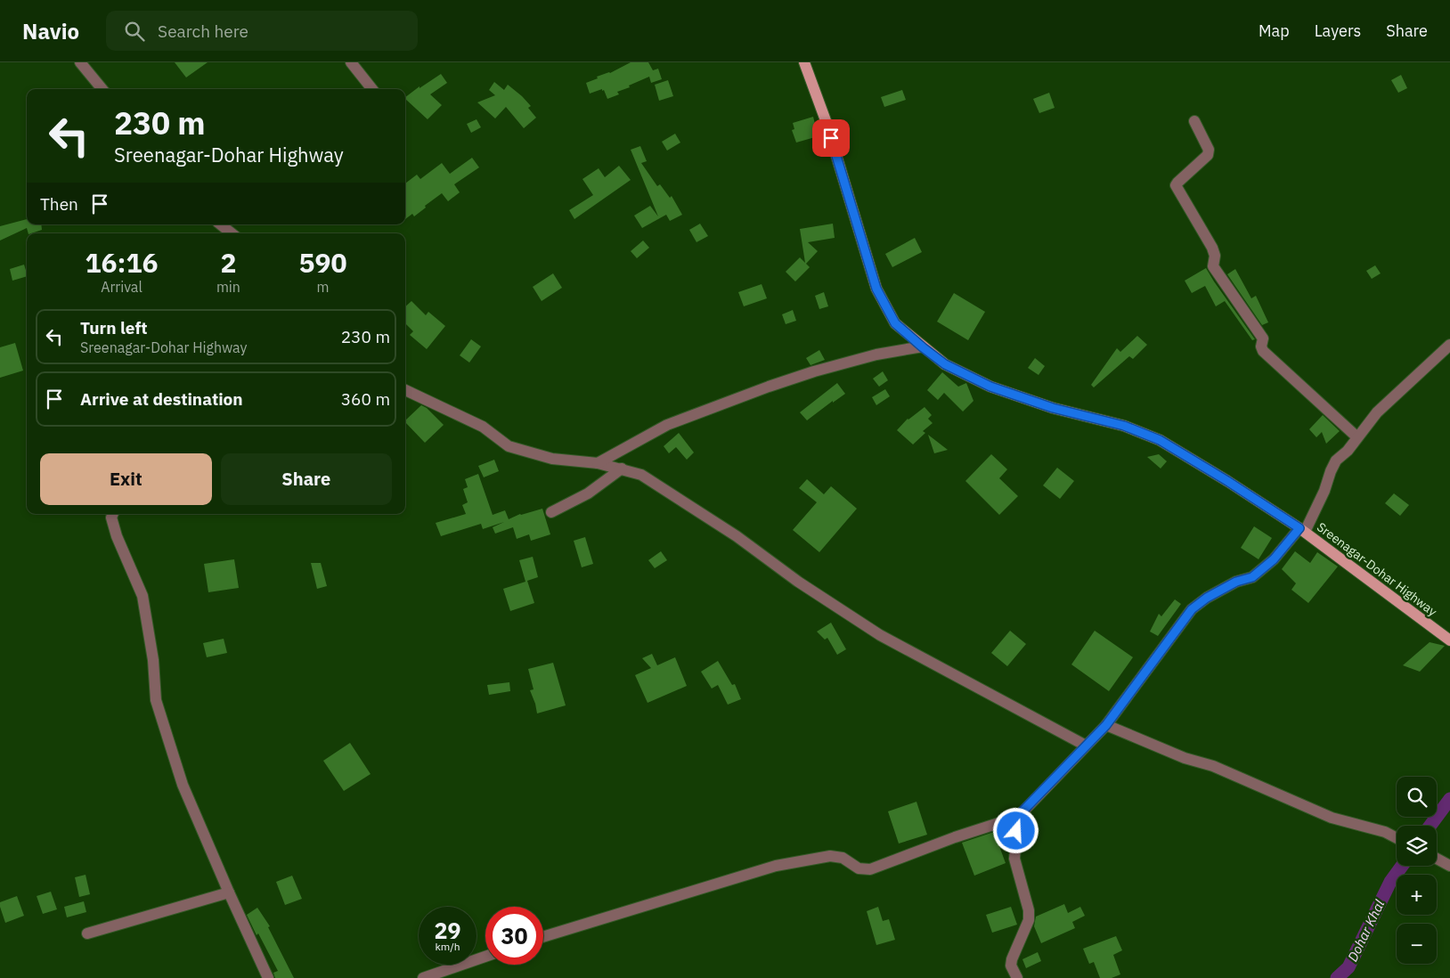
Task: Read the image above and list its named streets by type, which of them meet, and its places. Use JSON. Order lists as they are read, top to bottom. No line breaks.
{"streets":{"main road":["Sreenagar-Dohar Highway"]},"water":["Dohar Khal"],"page":{"header":"Navio","search":"Search here","nav":["Map","Layers","Share"],"turn":["230 m","Sreenagar-Dohar Highway"],"then":"Then","eta":["16:16","Arrival","2","min","590","m"],"list":[{"name":"Turn left","note":"Sreenagar-Dohar Highway","value":"230 m"},{"name":"Arrive at destination","value":"360 m"}],"buttons":["Exit","Share"],"map_buttons":["+","−"],"speed":"29 km/h","limit":"30"}}
